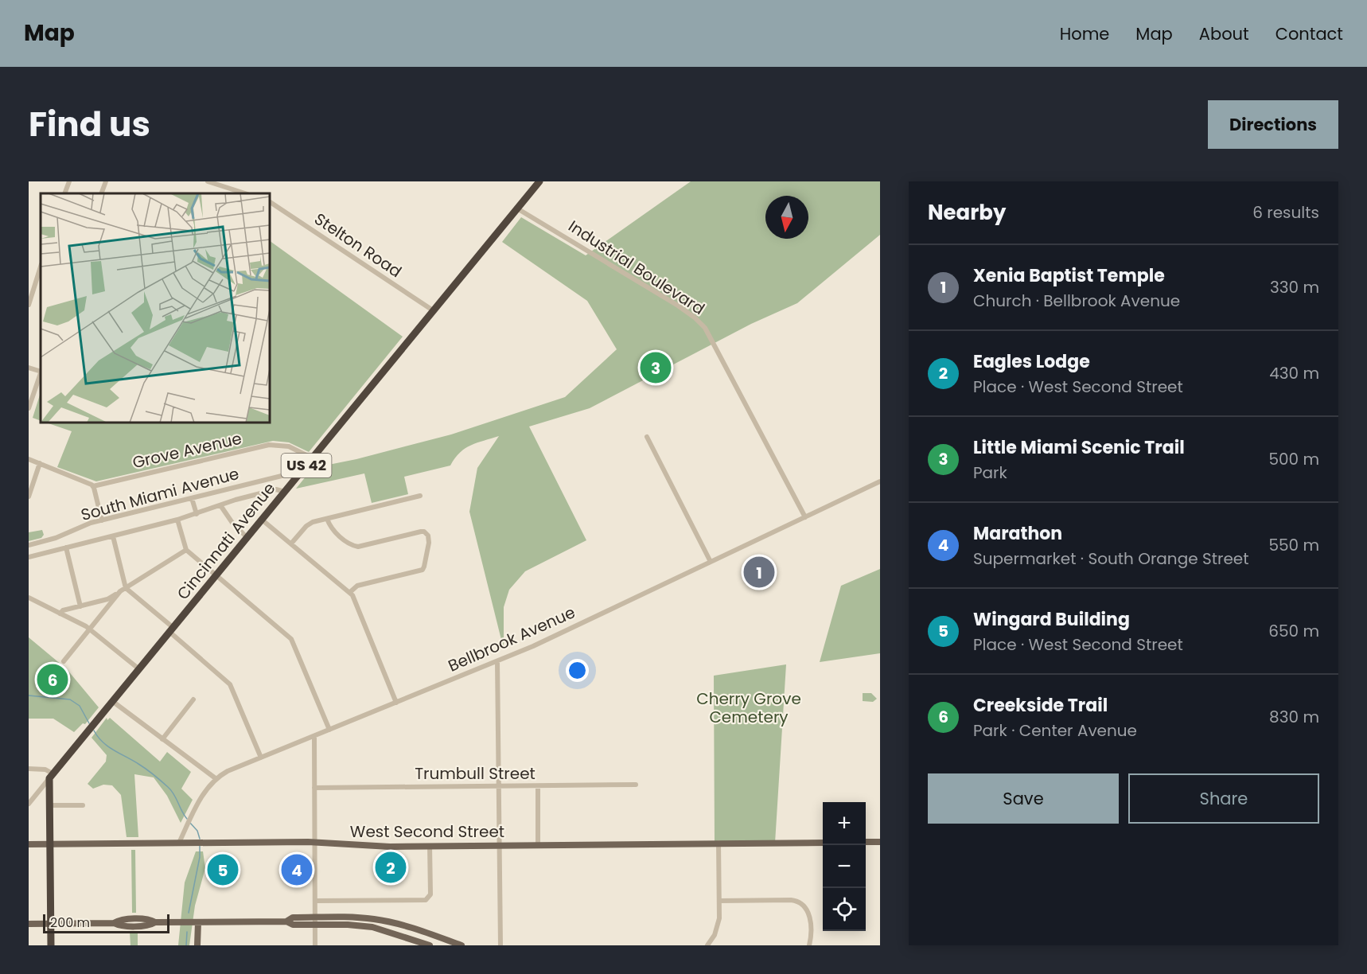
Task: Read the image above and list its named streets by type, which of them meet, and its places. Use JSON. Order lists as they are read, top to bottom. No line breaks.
{"streets":{"highway":["US 42","Cincinnati Avenue"],"main road":["West Second Street"],"street":["Stelton Road","Industrial Boulevard","Grove Avenue","South Miami Avenue","Bellbrook Avenue","Trumbull Street"]},"crossings":[["Stelton Road","Cincinnati Avenue"],["Industrial Boulevard","Cincinnati Avenue"],["Industrial Boulevard","Bellbrook Avenue"],["Grove Avenue","Cincinnati Avenue"],["South Miami Avenue","Cincinnati Avenue"],["Bellbrook Avenue","West Second Street"]],"parks":["Cherry Grove Cemetery"],"scale_bar":"200 m","north":"bottom","page":{"header":"Map","nav":["Home","Map","About","Contact"],"title":"Find us","buttons":["Directions",["Save","Share"]],"heading":["Nearby","6 results"],"list":[{"mark":"1","name":"Xenia Baptist Temple","note":"Church · Bellbrook Avenue","value":"330 m"},{"mark":"2","name":"Eagles Lodge","note":"Place · West Second Street","value":"430 m"},{"mark":"3","name":"Little Miami Scenic Trail","note":"Park","value":"500 m"},{"mark":"4","name":"Marathon","note":"Supermarket · South Orange Street","value":"550 m"},{"mark":"5","name":"Wingard Building","note":"Place · West Second Street","value":"650 m"},{"mark":"6","name":"Creekside Trail","note":"Park · Center Avenue","value":"830 m"}],"pins":["3","1","6","2","4","5"],"map_buttons":["+","−"],"scale":"200 m"}}
